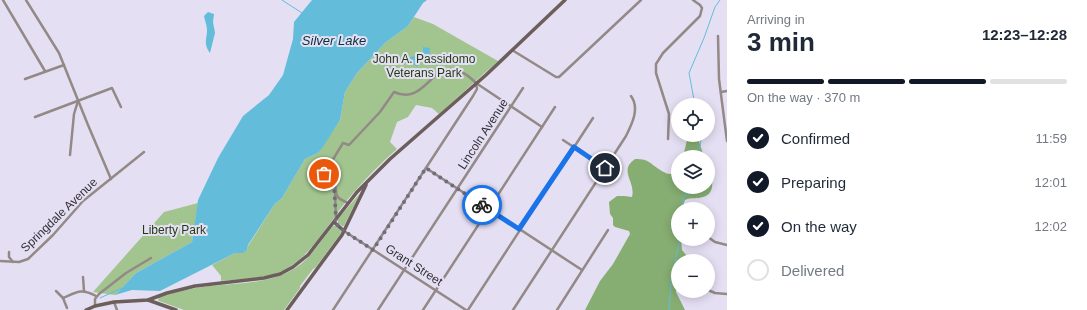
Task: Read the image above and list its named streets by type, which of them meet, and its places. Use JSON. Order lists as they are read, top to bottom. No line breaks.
{"streets":{"main road":["Grant Street"],"street":["Lincoln Avenue","Springdale Avenue"]},"crossings":[["Lincoln Avenue","Grant Street"]],"water":["Silver Lake"],"parks":["John A. Passidomo Veterans Park","Liberty Park"],"page":{"heading":["3 min","Arriving in","12:23–12:28"],"bar":"On the way · 370 m","map_buttons":["+","−"],"list":[["Confirmed","11:59"],["Preparing","12:01"],["On the way","12:02"],"Delivered"]}}
